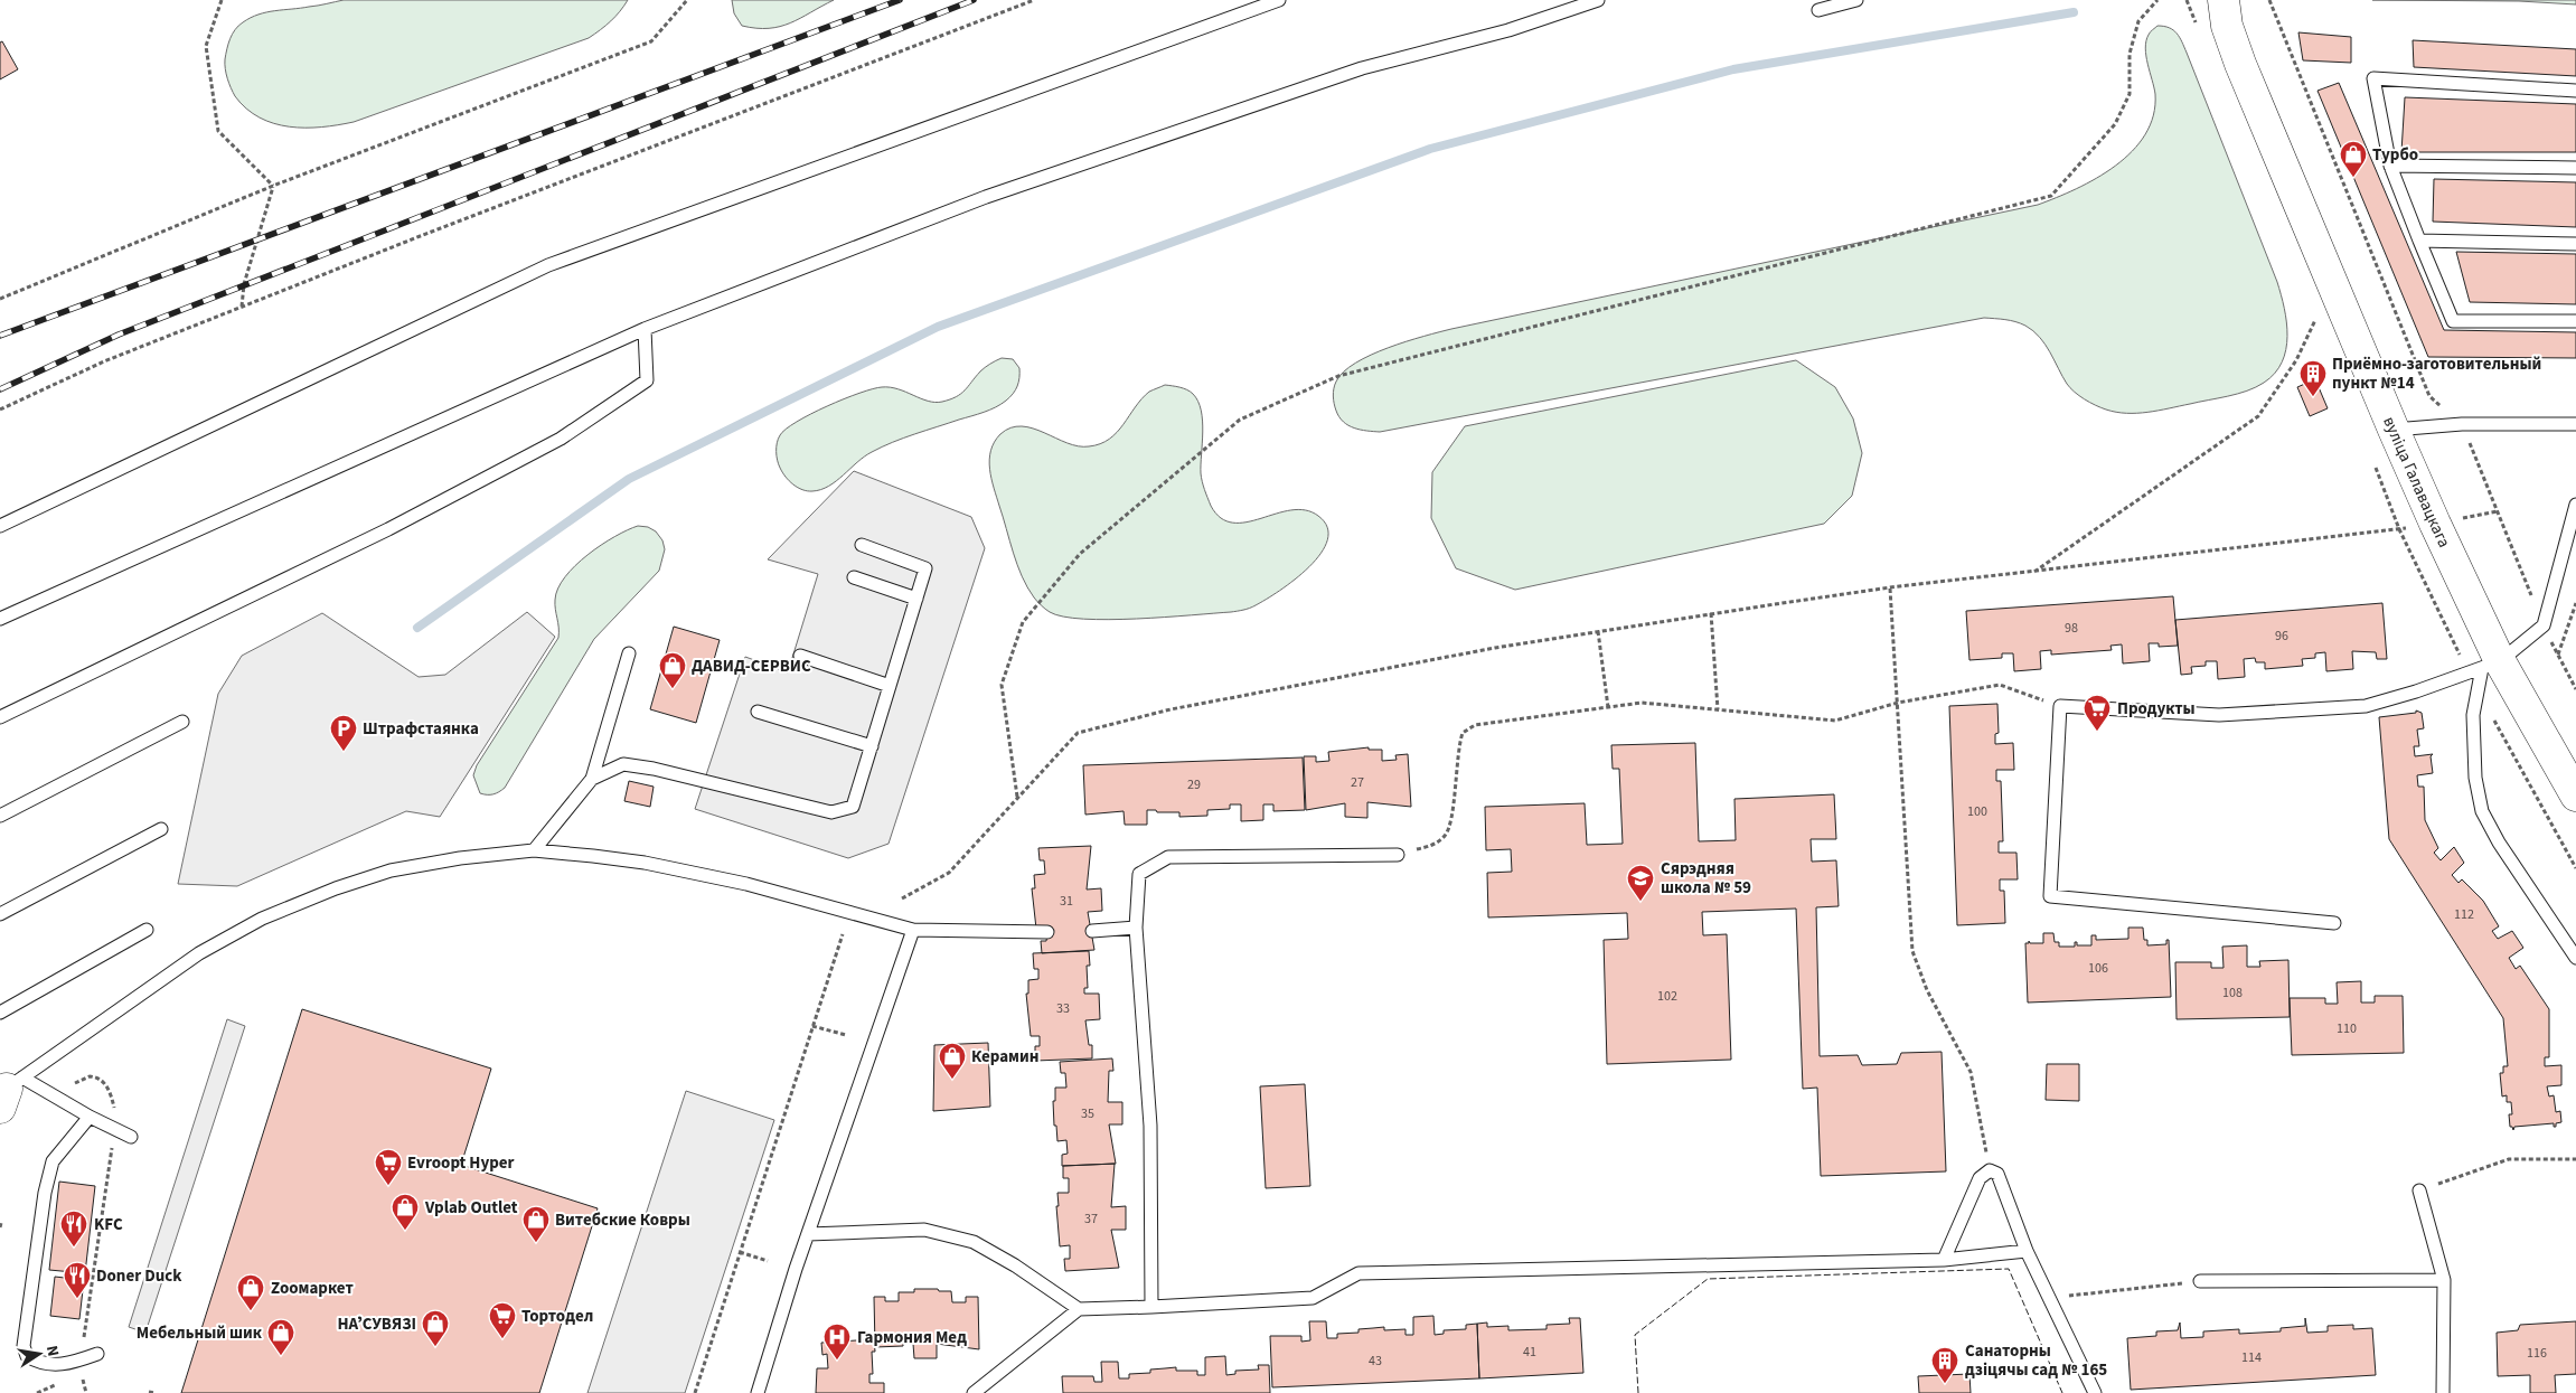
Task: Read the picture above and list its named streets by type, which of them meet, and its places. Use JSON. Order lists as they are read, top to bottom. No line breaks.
{"streets":{"street":["вуліца Галавацкага"]},"places":{"shop":["Турбо","ДАВИД-СЕРВИС","Керамин","Vplab Outlet","Витебские Ковры","Zooмаркет","НАʼСУВЯЗІ","Мебельный шик"],"building":["Приёмно-заготовительный пункт №14","Санаторны дзіцячы сад № 165"],"supermarket":["Продукты","Evroopt Hyper","Тортодел"],"parking":["Штрафстаянка"],"school or university":["Сярэдняя школа № 59"],"restaurant":["KFC","Doner Duck"],"hospital":["Гармония Мед"]},"house_numbers":["98","96","27","29","100","31","112","106","108","102","33","110","35","37","41","116","114","43"],"north":"right"}
